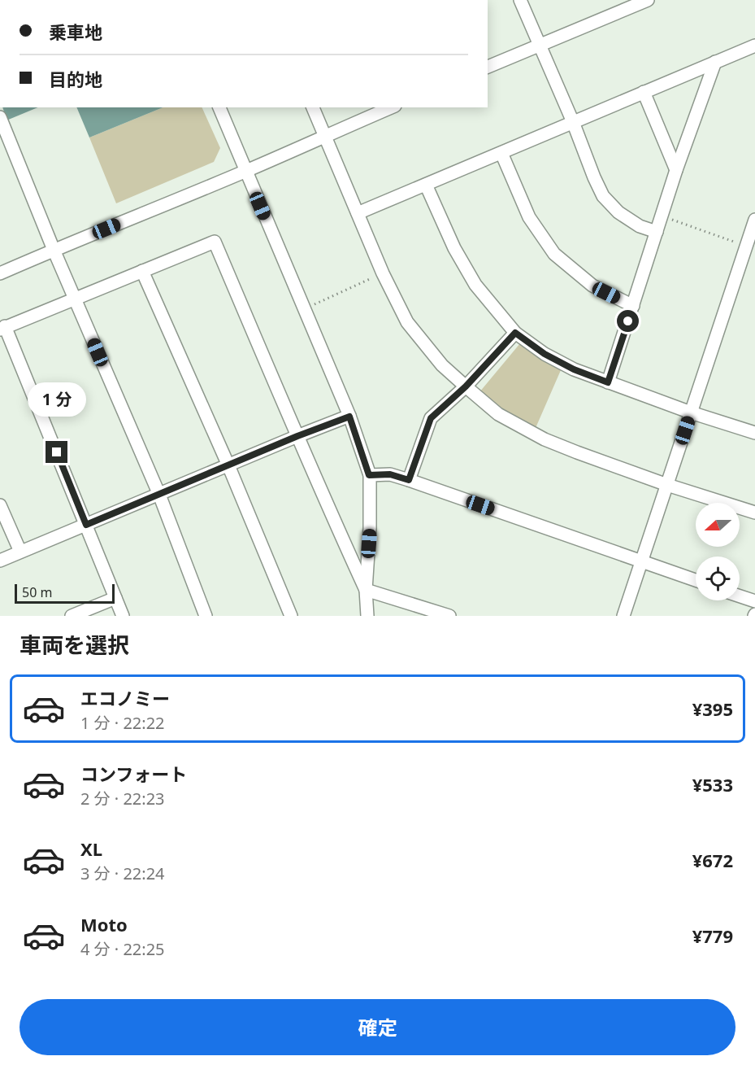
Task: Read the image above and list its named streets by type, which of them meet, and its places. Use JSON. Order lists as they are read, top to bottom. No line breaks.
{"scale_bar":"50 m","north":"left","page":{"banner":["乗車地","目的地"],"bubble":"1 分","scale":"50 m","heading":"車両を選択","list":[{"name":"エコノミー","note":"1 分 · 22:22","value":"¥395"},{"name":"コンフォート","note":"2 分 · 22:23","value":"¥533"},{"name":"XL","note":"3 分 · 22:24","value":"¥672"},{"name":"Moto","note":"4 分 · 22:25","value":"¥779"}],"buttons":"確定"}}
